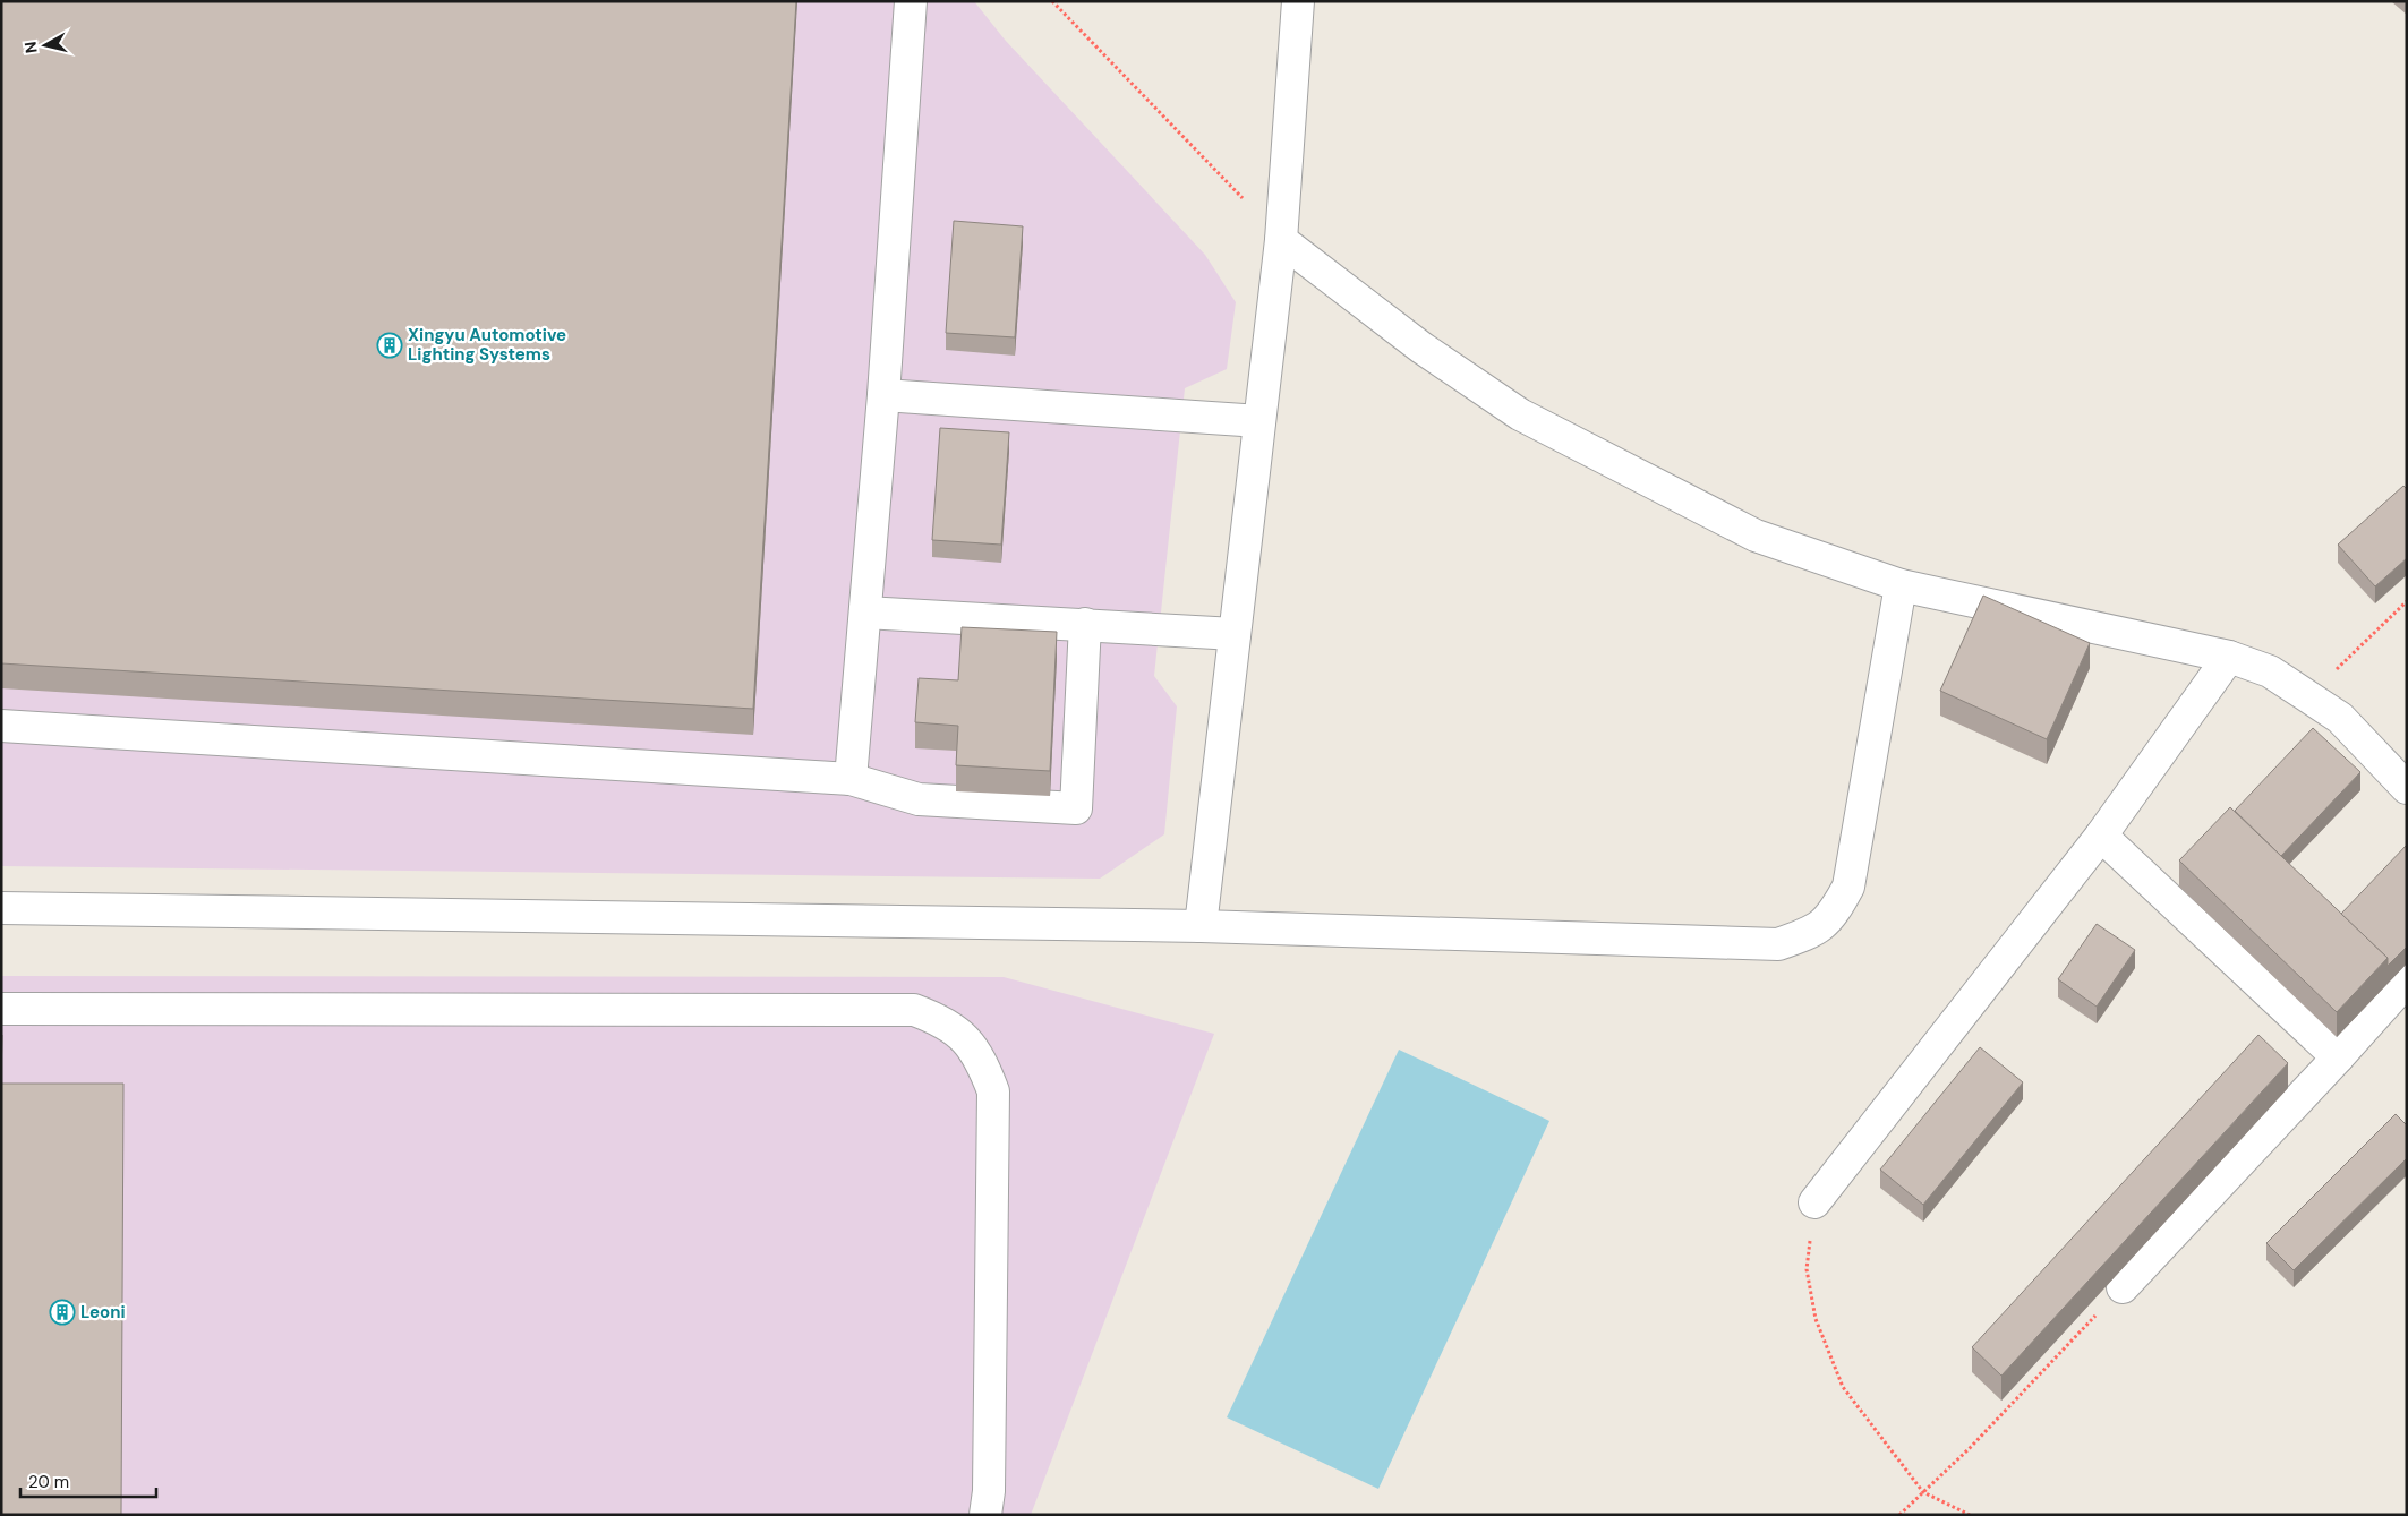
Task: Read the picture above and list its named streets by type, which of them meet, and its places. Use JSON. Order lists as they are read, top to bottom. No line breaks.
{"places":{"building":["Xingyu Automotive Lighting Systems","Leoni"]},"scale_bar":"20 m","north":"left"}
